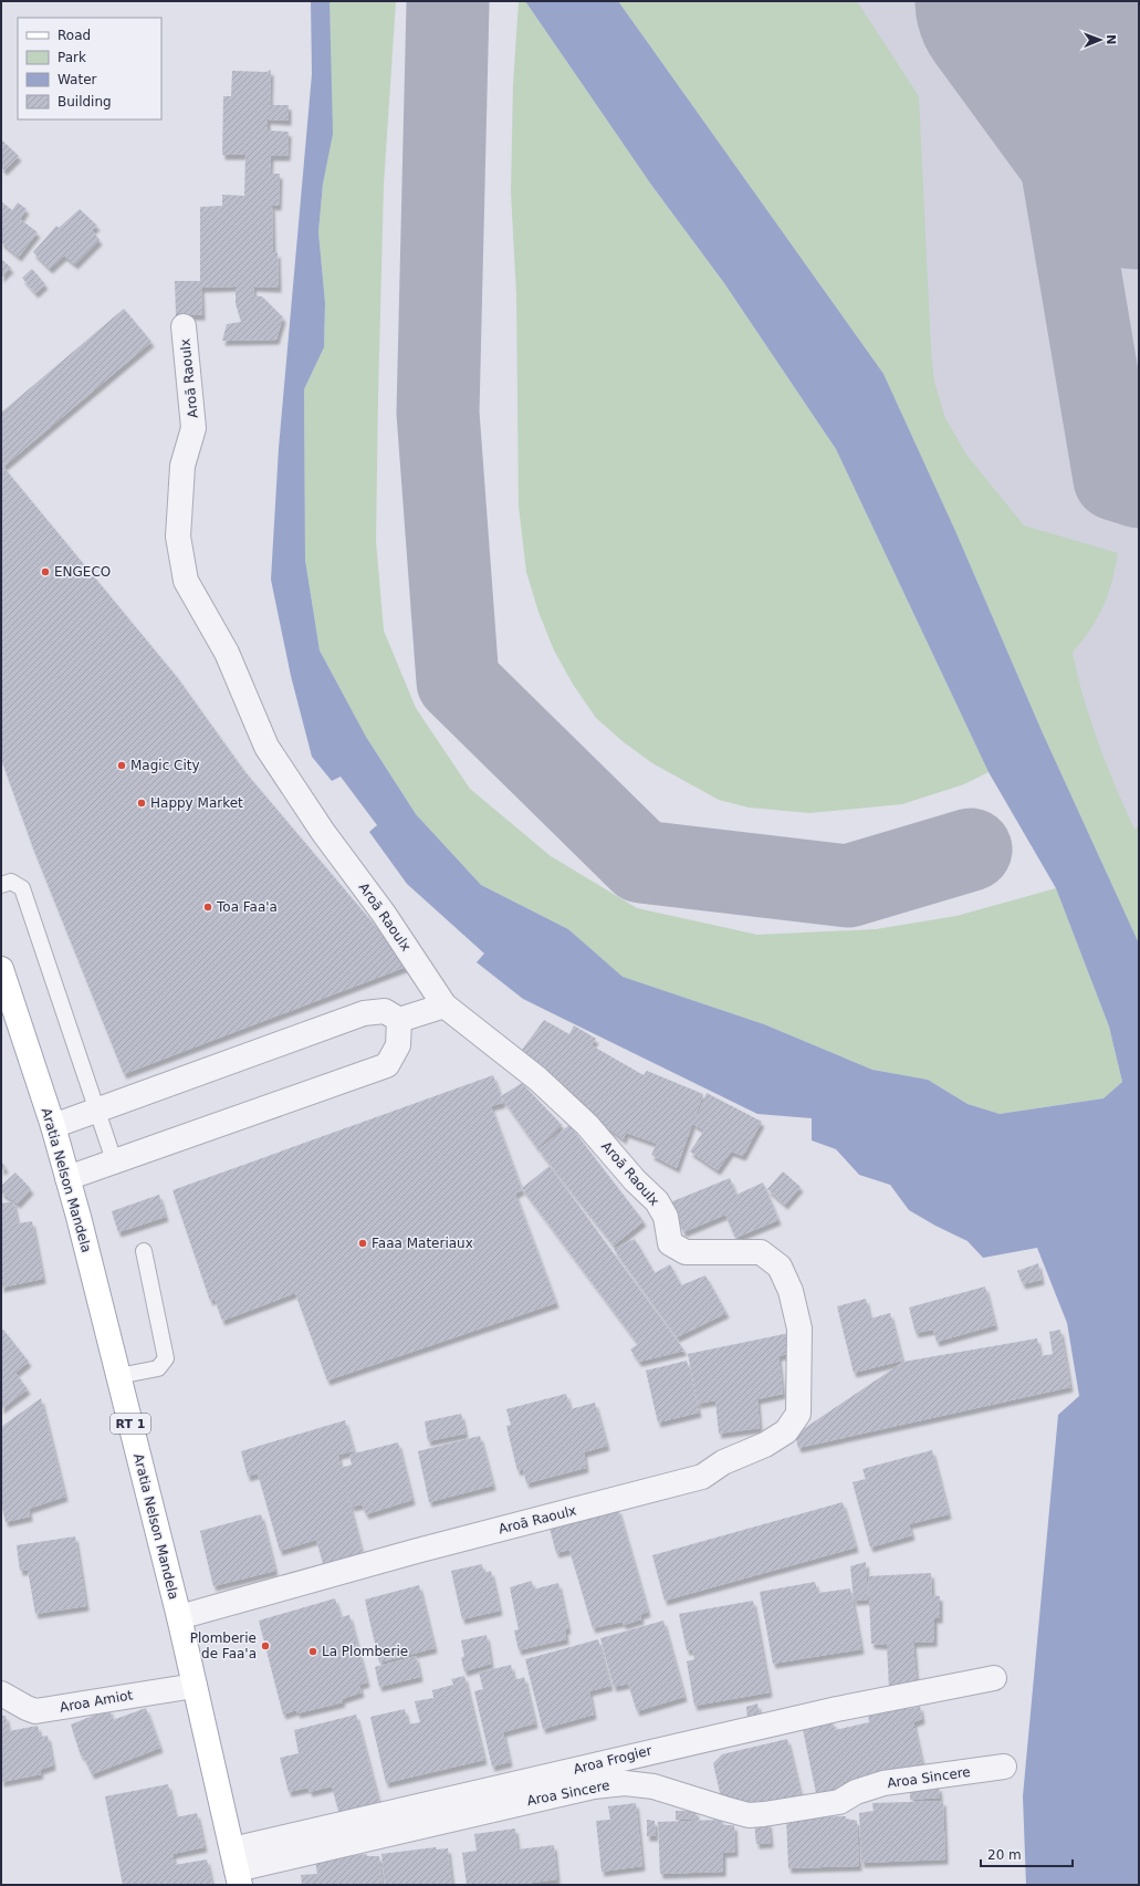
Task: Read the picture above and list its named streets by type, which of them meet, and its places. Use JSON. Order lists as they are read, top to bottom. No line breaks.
{"streets":{"main road":["Aratia Nelson Mandela","RT 1"],"street":["Aroā Raoulx","Aroa Amiot","Aroa Frogier","Aroa Sincere"]},"crossings":[["Aroā Raoulx","Aratia Nelson Mandela"],["Aratia Nelson Mandela","Aroa Amiot"],["Aratia Nelson Mandela","Aroa Frogier"],["Aratia Nelson Mandela","Aroa Sincere"],["Aroa Frogier","Aroa Sincere"]],"places":["ENGECO","Magic City","Happy Market","Toa Faa'a","Faaa Materiaux","Plomberie de Faa'a","La Plomberie"],"legend":["Road","Park","Water","Building"],"scale_bar":"20 m","north":"right"}
